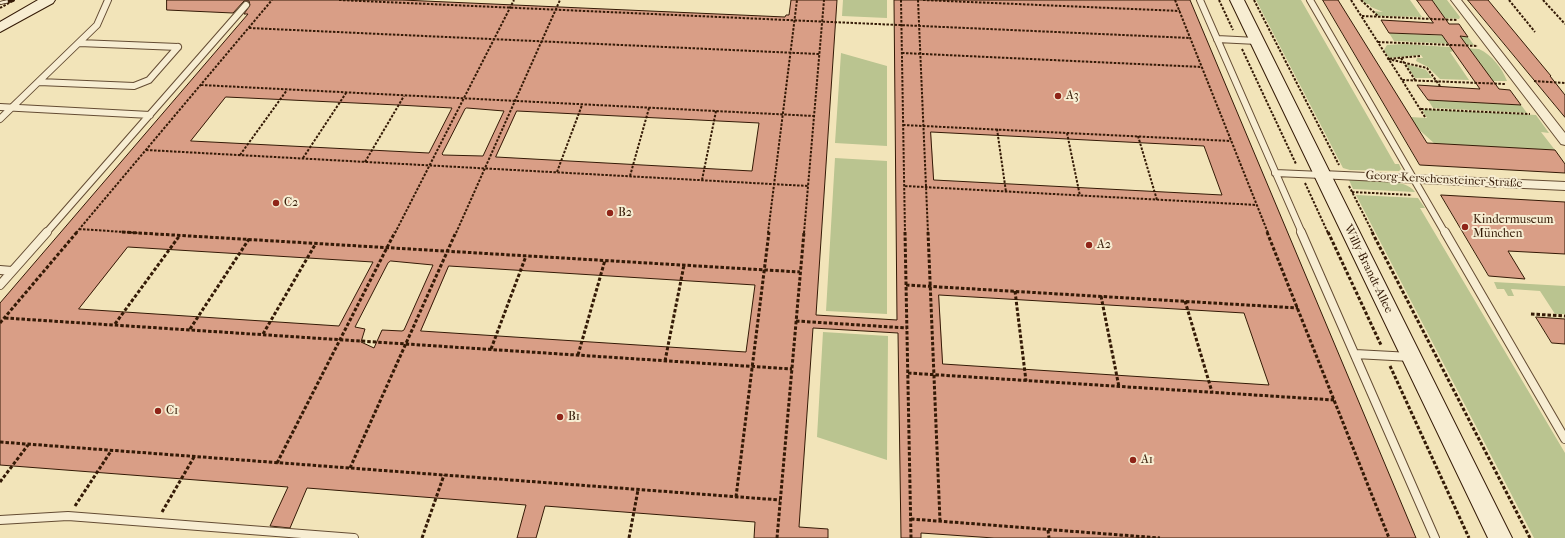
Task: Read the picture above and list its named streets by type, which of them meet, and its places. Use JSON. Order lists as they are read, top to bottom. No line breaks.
{"streets":{"main road":["Willy-Brandt-Allee"],"street":["Georg-Kerschensteiner-Straße"]},"crossings":[["Georg-Kerschensteiner-Straße","Willy-Brandt-Allee"]],"places":["A3","C2","B2","Kindermuseum München","A2","C1","B1","A1"]}
